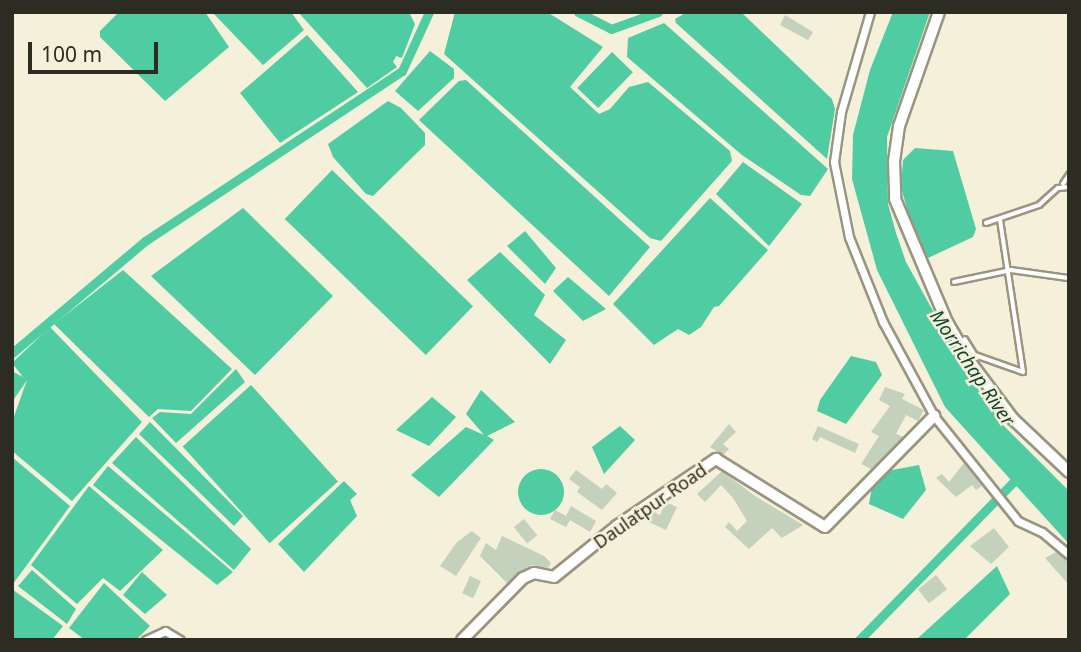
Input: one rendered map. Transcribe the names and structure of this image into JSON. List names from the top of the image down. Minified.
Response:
{"streets":{"street":["Daulatpur Road"]},"water":["Morrichap River"],"scale_bar":"100 m"}
